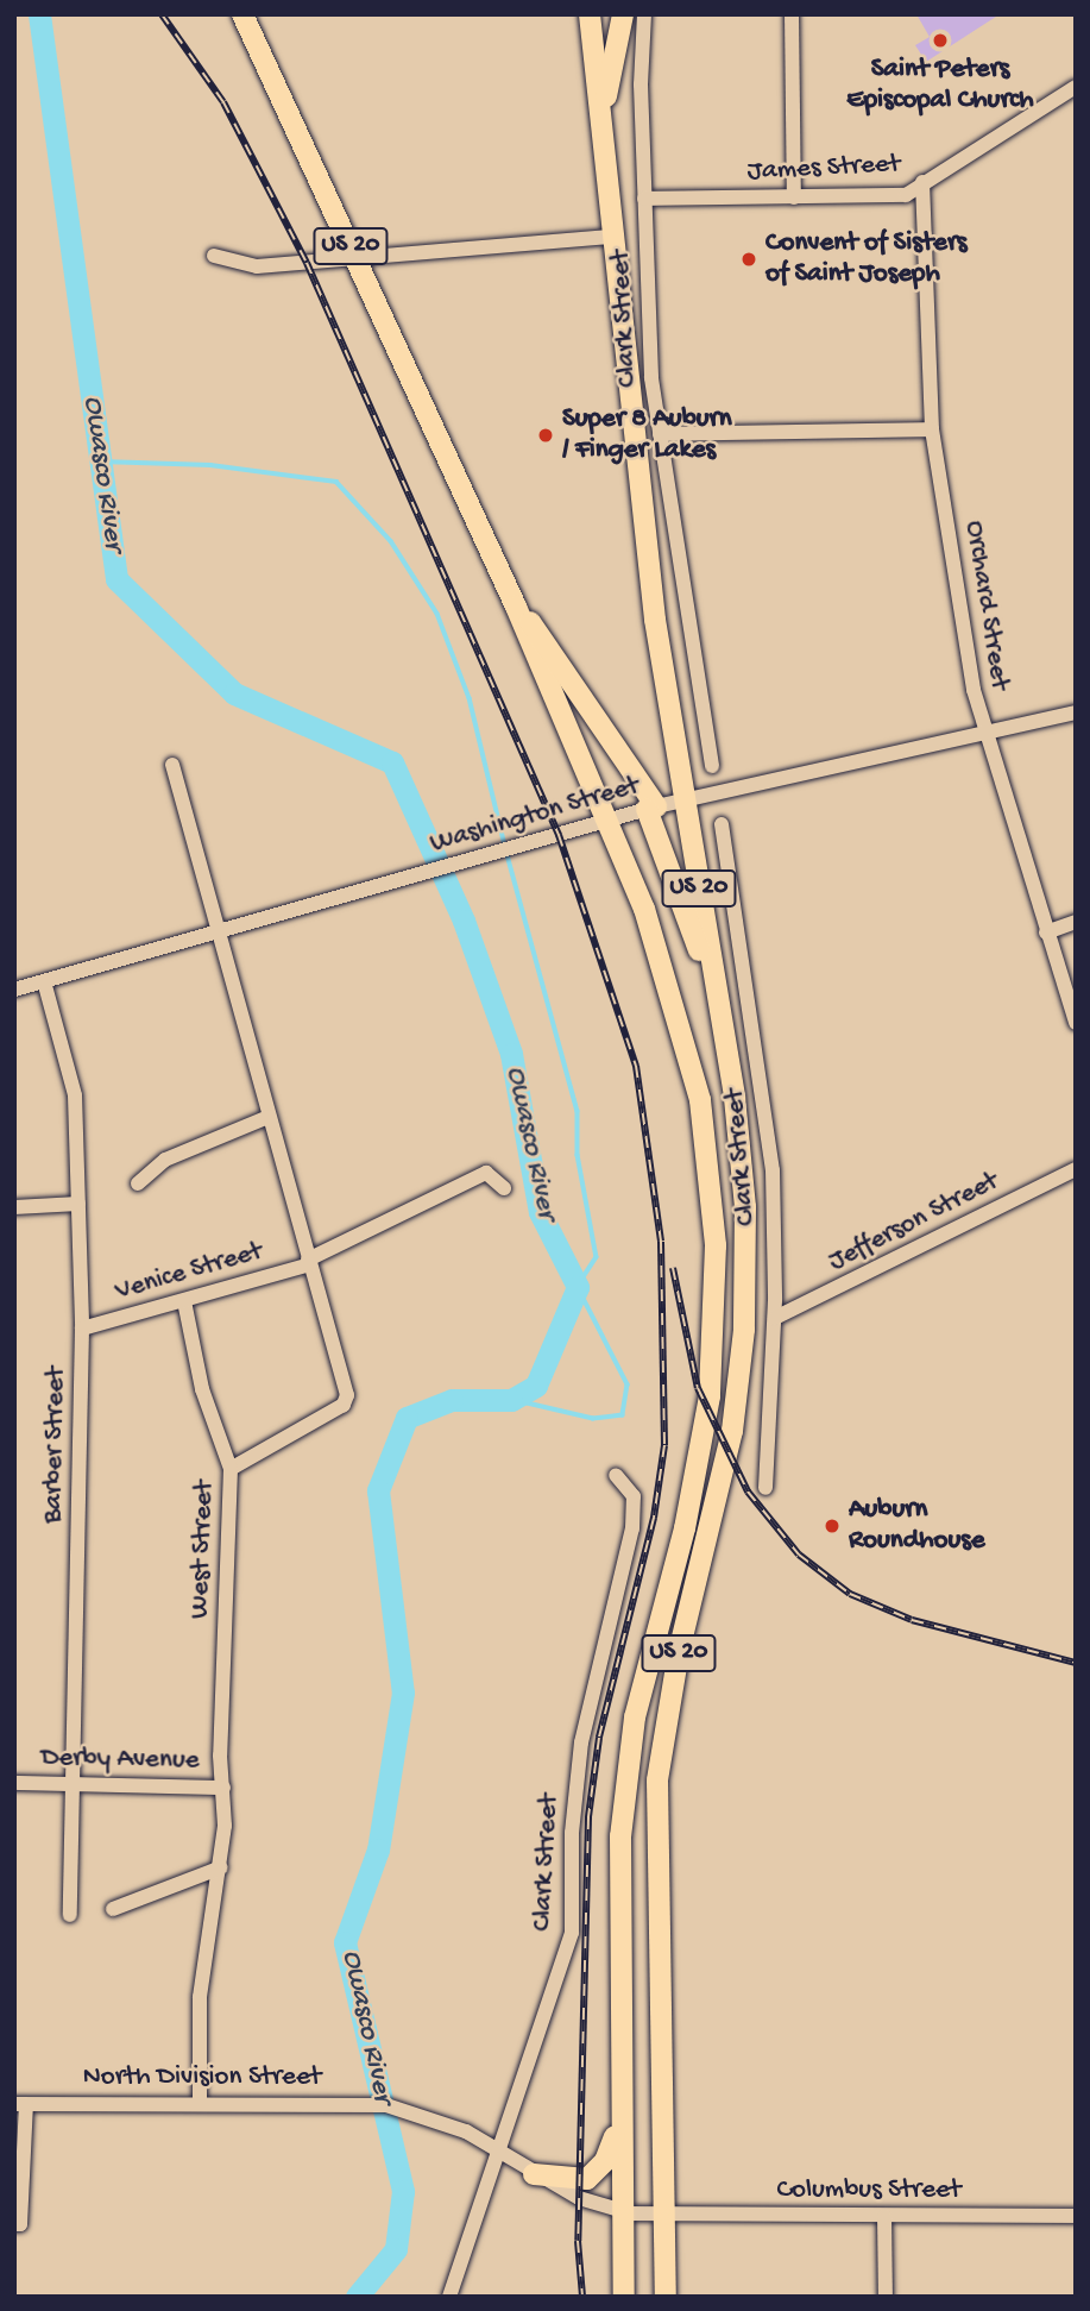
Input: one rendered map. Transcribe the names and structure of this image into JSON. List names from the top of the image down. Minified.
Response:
{"streets":{"highway":["US 20"],"street":["James Street","Clark Street","Orchard Street","Washington Street","Jefferson Street","Venice Street","Barber Street","West Street","Derby Avenue","North Division Street","Columbus Street"]},"crossings":[["James Street","Clark Street"],["James Street","Orchard Street"],["US 20","Washington Street"],["US 20","North Division Street"],["US 20","Columbus Street"],["Clark Street","Jefferson Street"],["Clark Street","North Division Street"],["Orchard Street","Washington Street"],["Washington Street","Barber Street"],["Washington Street","West Street"],["Venice Street","Barber Street"],["Venice Street","West Street"],["Barber Street","Derby Avenue"],["West Street","Derby Avenue"],["West Street","North Division Street"],["North Division Street","Columbus Street"]],"water":["Owasco River"],"places":["Saint Peters Episcopal Church","Convent of Sisters of Saint Joseph","Super 8 Auburn / Finger Lakes","Auburn Roundhouse"]}
